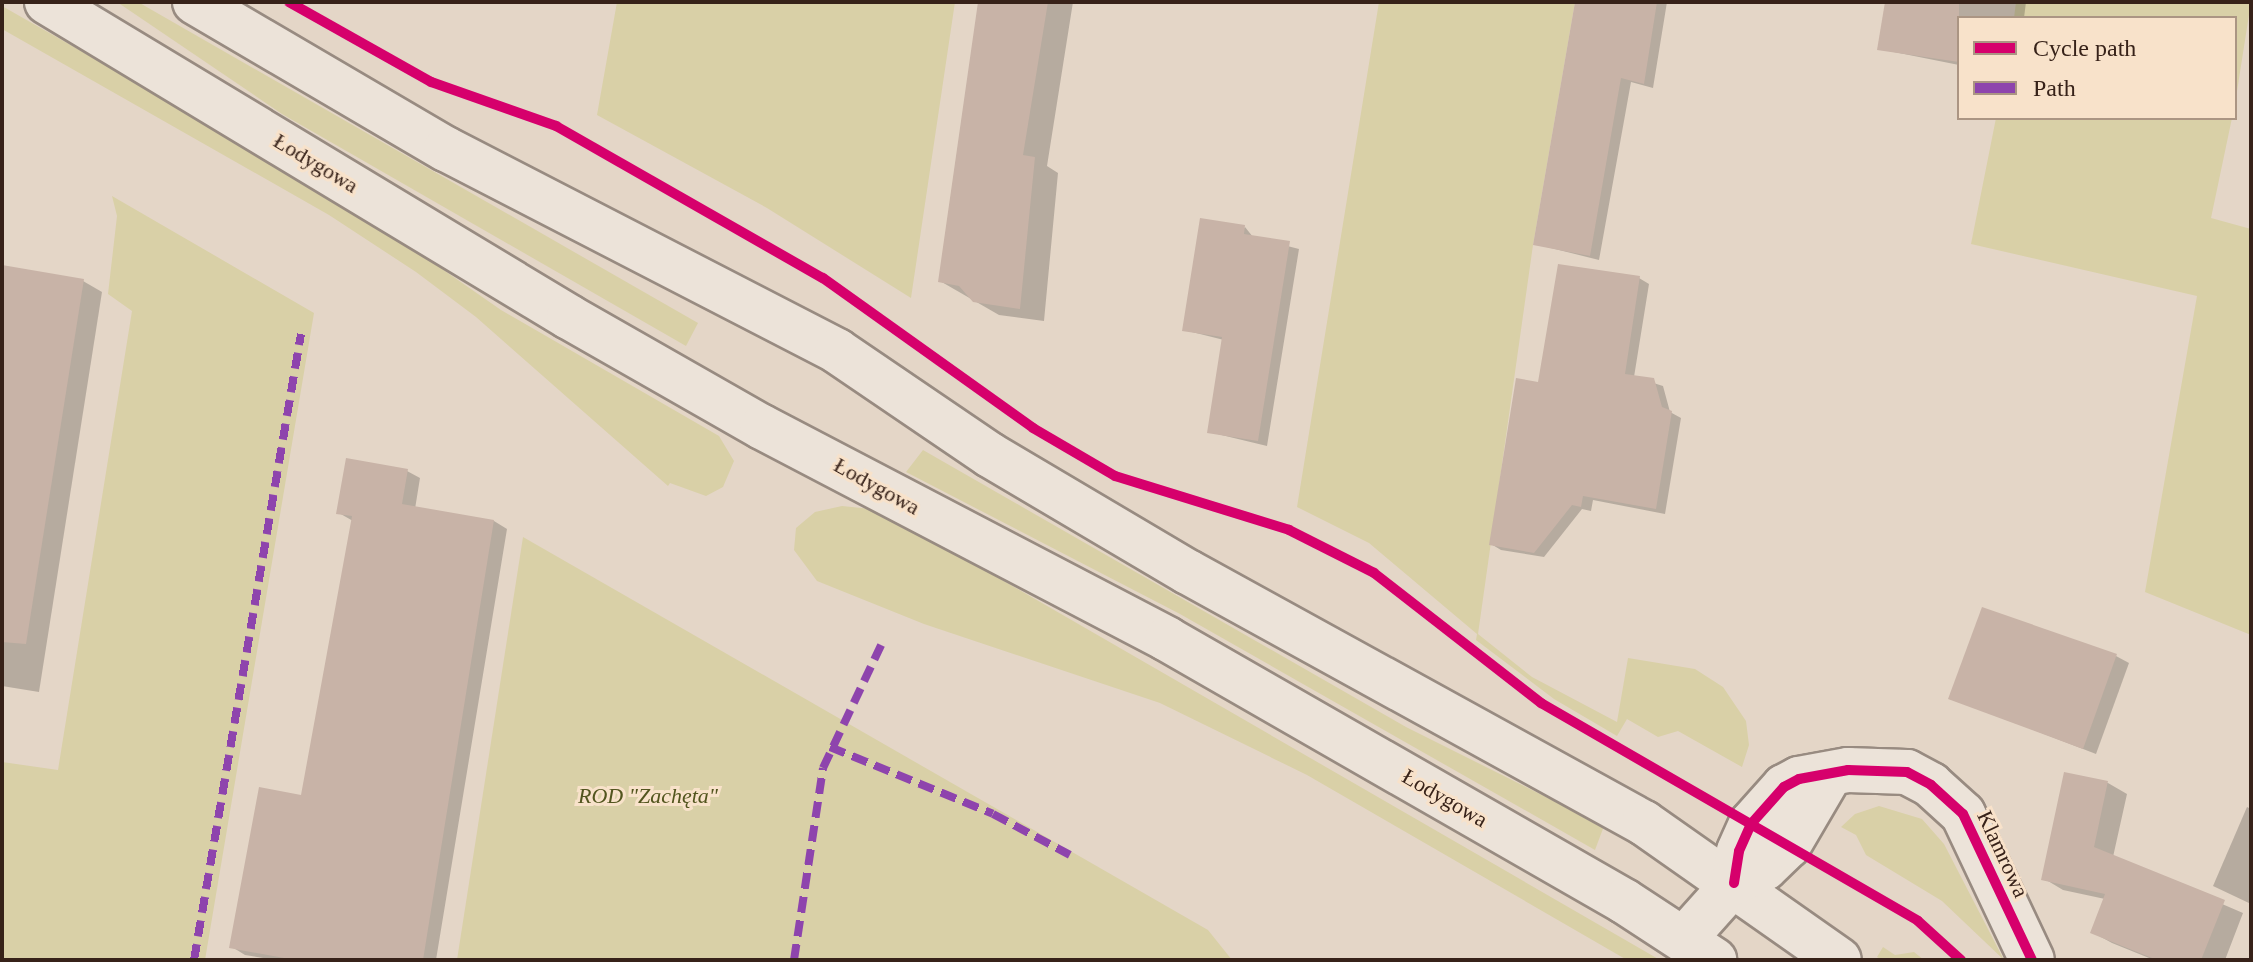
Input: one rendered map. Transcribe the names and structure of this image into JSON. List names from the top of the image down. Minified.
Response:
{"streets":{"main road":["Łodygowa","Klamrowa"]},"crossings":[["Łodygowa","Klamrowa"]],"parks":["ROD \"Zachęta\""],"legend":["Cycle path","Path"]}
